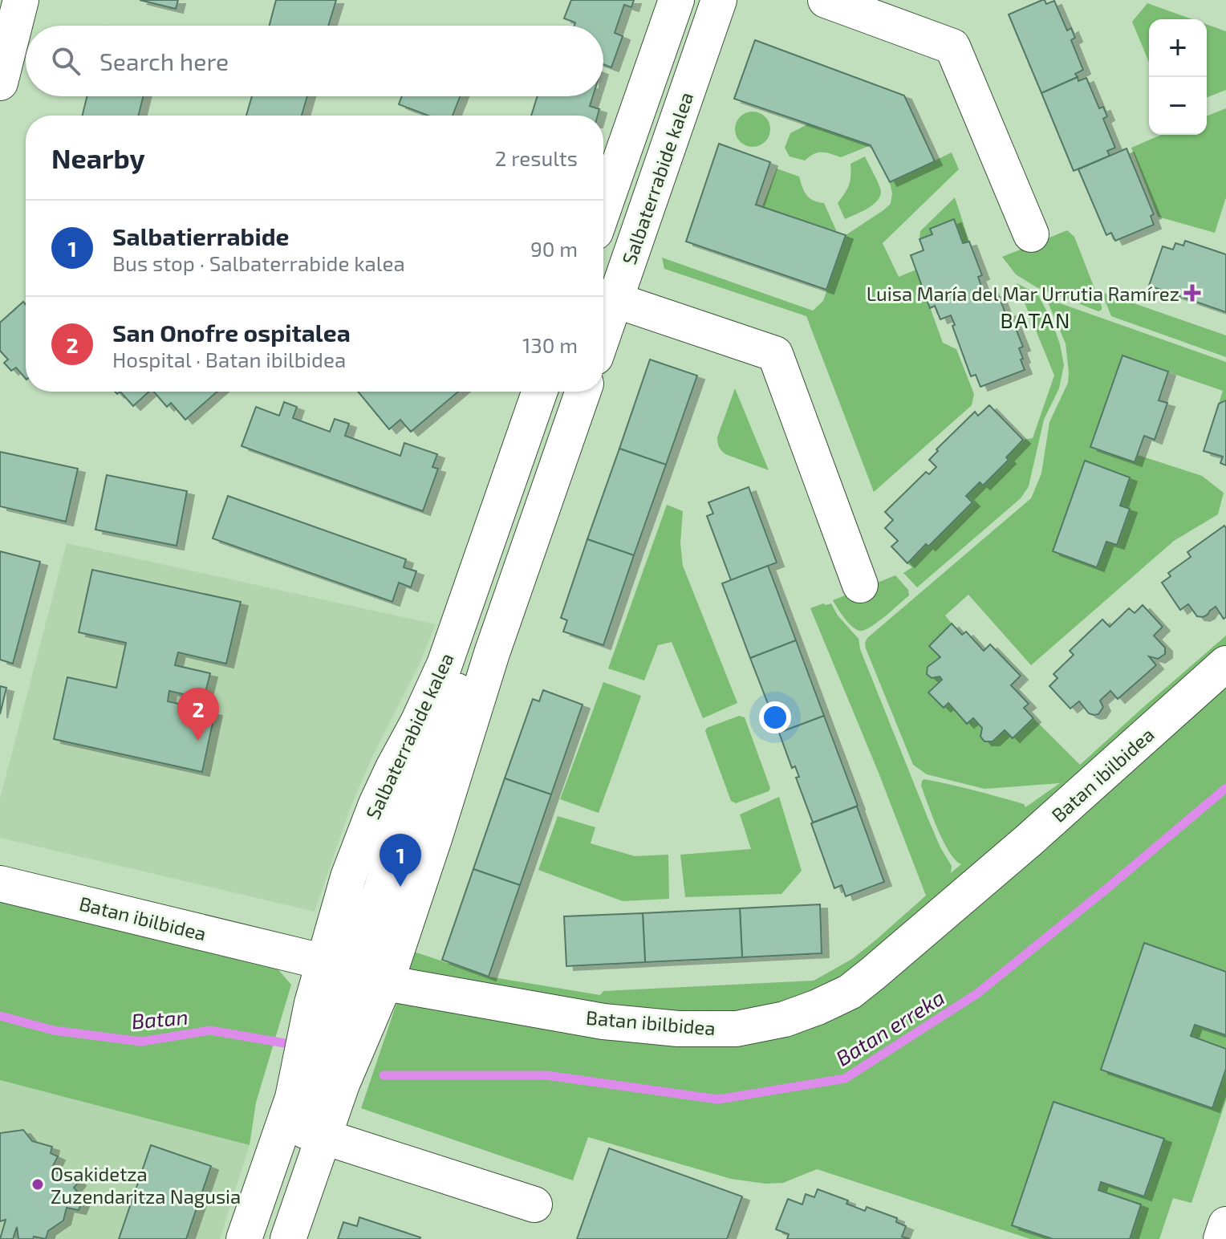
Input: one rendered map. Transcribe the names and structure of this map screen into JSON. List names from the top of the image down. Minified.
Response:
{"streets":{"street":["Salbaterrabide kalea","Batan ibilbidea"]},"crossings":[["Salbaterrabide kalea","Batan ibilbidea"]],"districts":["BATAN"],"water":["Batan","Batan erreka"],"places":{"health":["Luisa María del Mar Urrutia Ramírez"],"other":["Osakidetza Zuzendaritza Nagusia"]},"page":{"map_buttons":["+","−"],"search":"Search here","heading":["Nearby","2 results"],"list":[{"mark":"1","name":"Salbatierrabide","note":"Bus stop · Salbaterrabide kalea","value":"90 m"},{"mark":"2","name":"San Onofre ospitalea","note":"Hospital · Batan ibilbidea","value":"130 m"}],"pins":["2","1"]}}
